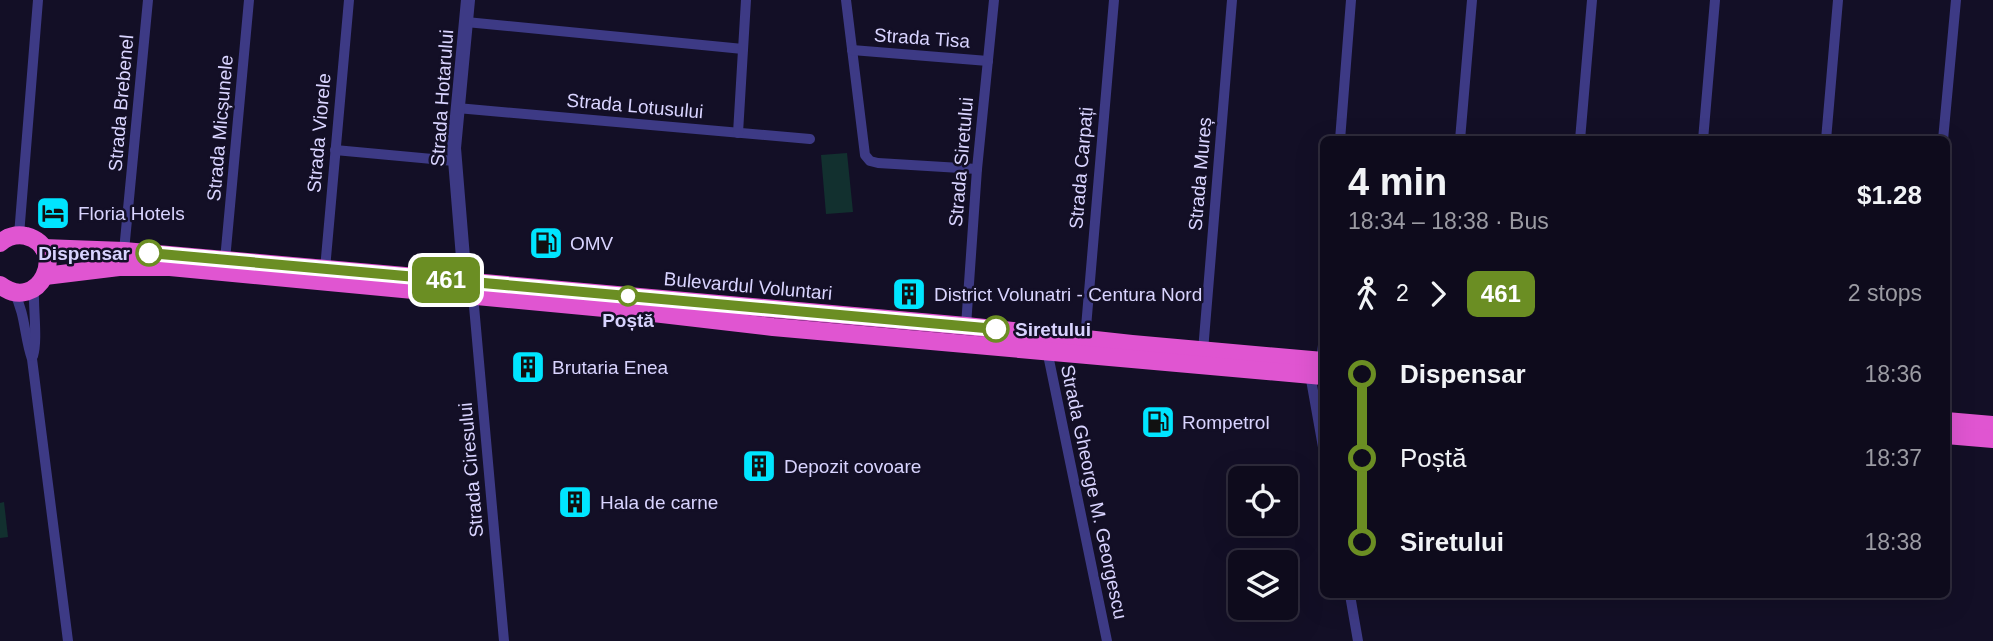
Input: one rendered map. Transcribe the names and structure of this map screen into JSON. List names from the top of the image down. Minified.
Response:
{"streets":{"highway":["Bulevardul Voluntari"],"street":["Strada Tisa","Strada Hotarului","Strada Brebenel","Strada Lotusului","Strada Micșunele","Strada Viorele","Strada Siretului","Strada Carpați","Strada Mureș","Strada Ciresului","Strada Gheorge M. Georgescu"]},"crossings":[["Strada Tisa","Strada Siretului"],["Strada Hotarului","Strada Lotusului"],["Strada Hotarului","Bulevardul Voluntari"],["Strada Hotarului","Strada Ciresului"],["Strada Brebenel","Bulevardul Voluntari"],["Strada Micșunele","Bulevardul Voluntari"],["Strada Viorele","Bulevardul Voluntari"],["Strada Siretului","Bulevardul Voluntari"],["Strada Carpați","Bulevardul Voluntari"],["Strada Mureș","Bulevardul Voluntari"],["Bulevardul Voluntari","Strada Ciresului"],["Bulevardul Voluntari","Strada Gheorge M. Georgescu"]],"places":{"hotel":["Floria Hotels"],"fuel station":["OMV","Rompetrol"],"other":["Dispensar","Poștă","Siretului"],"building":["District Volunatri - Centura Nord","Brutaria Enea","Depozit covoare","Hala de carne"]},"lines":["bus line 461"],"page":{"on_map":"461","heading":["4 min","18:34 – 18:38 · Bus","$1.28"],"legs":["2","461","2 stops"],"list":[{"name":"Dispensar","value":"18:36"},{"name":"Poștă","value":"18:37"},{"name":"Siretului","value":"18:38"}]}}
